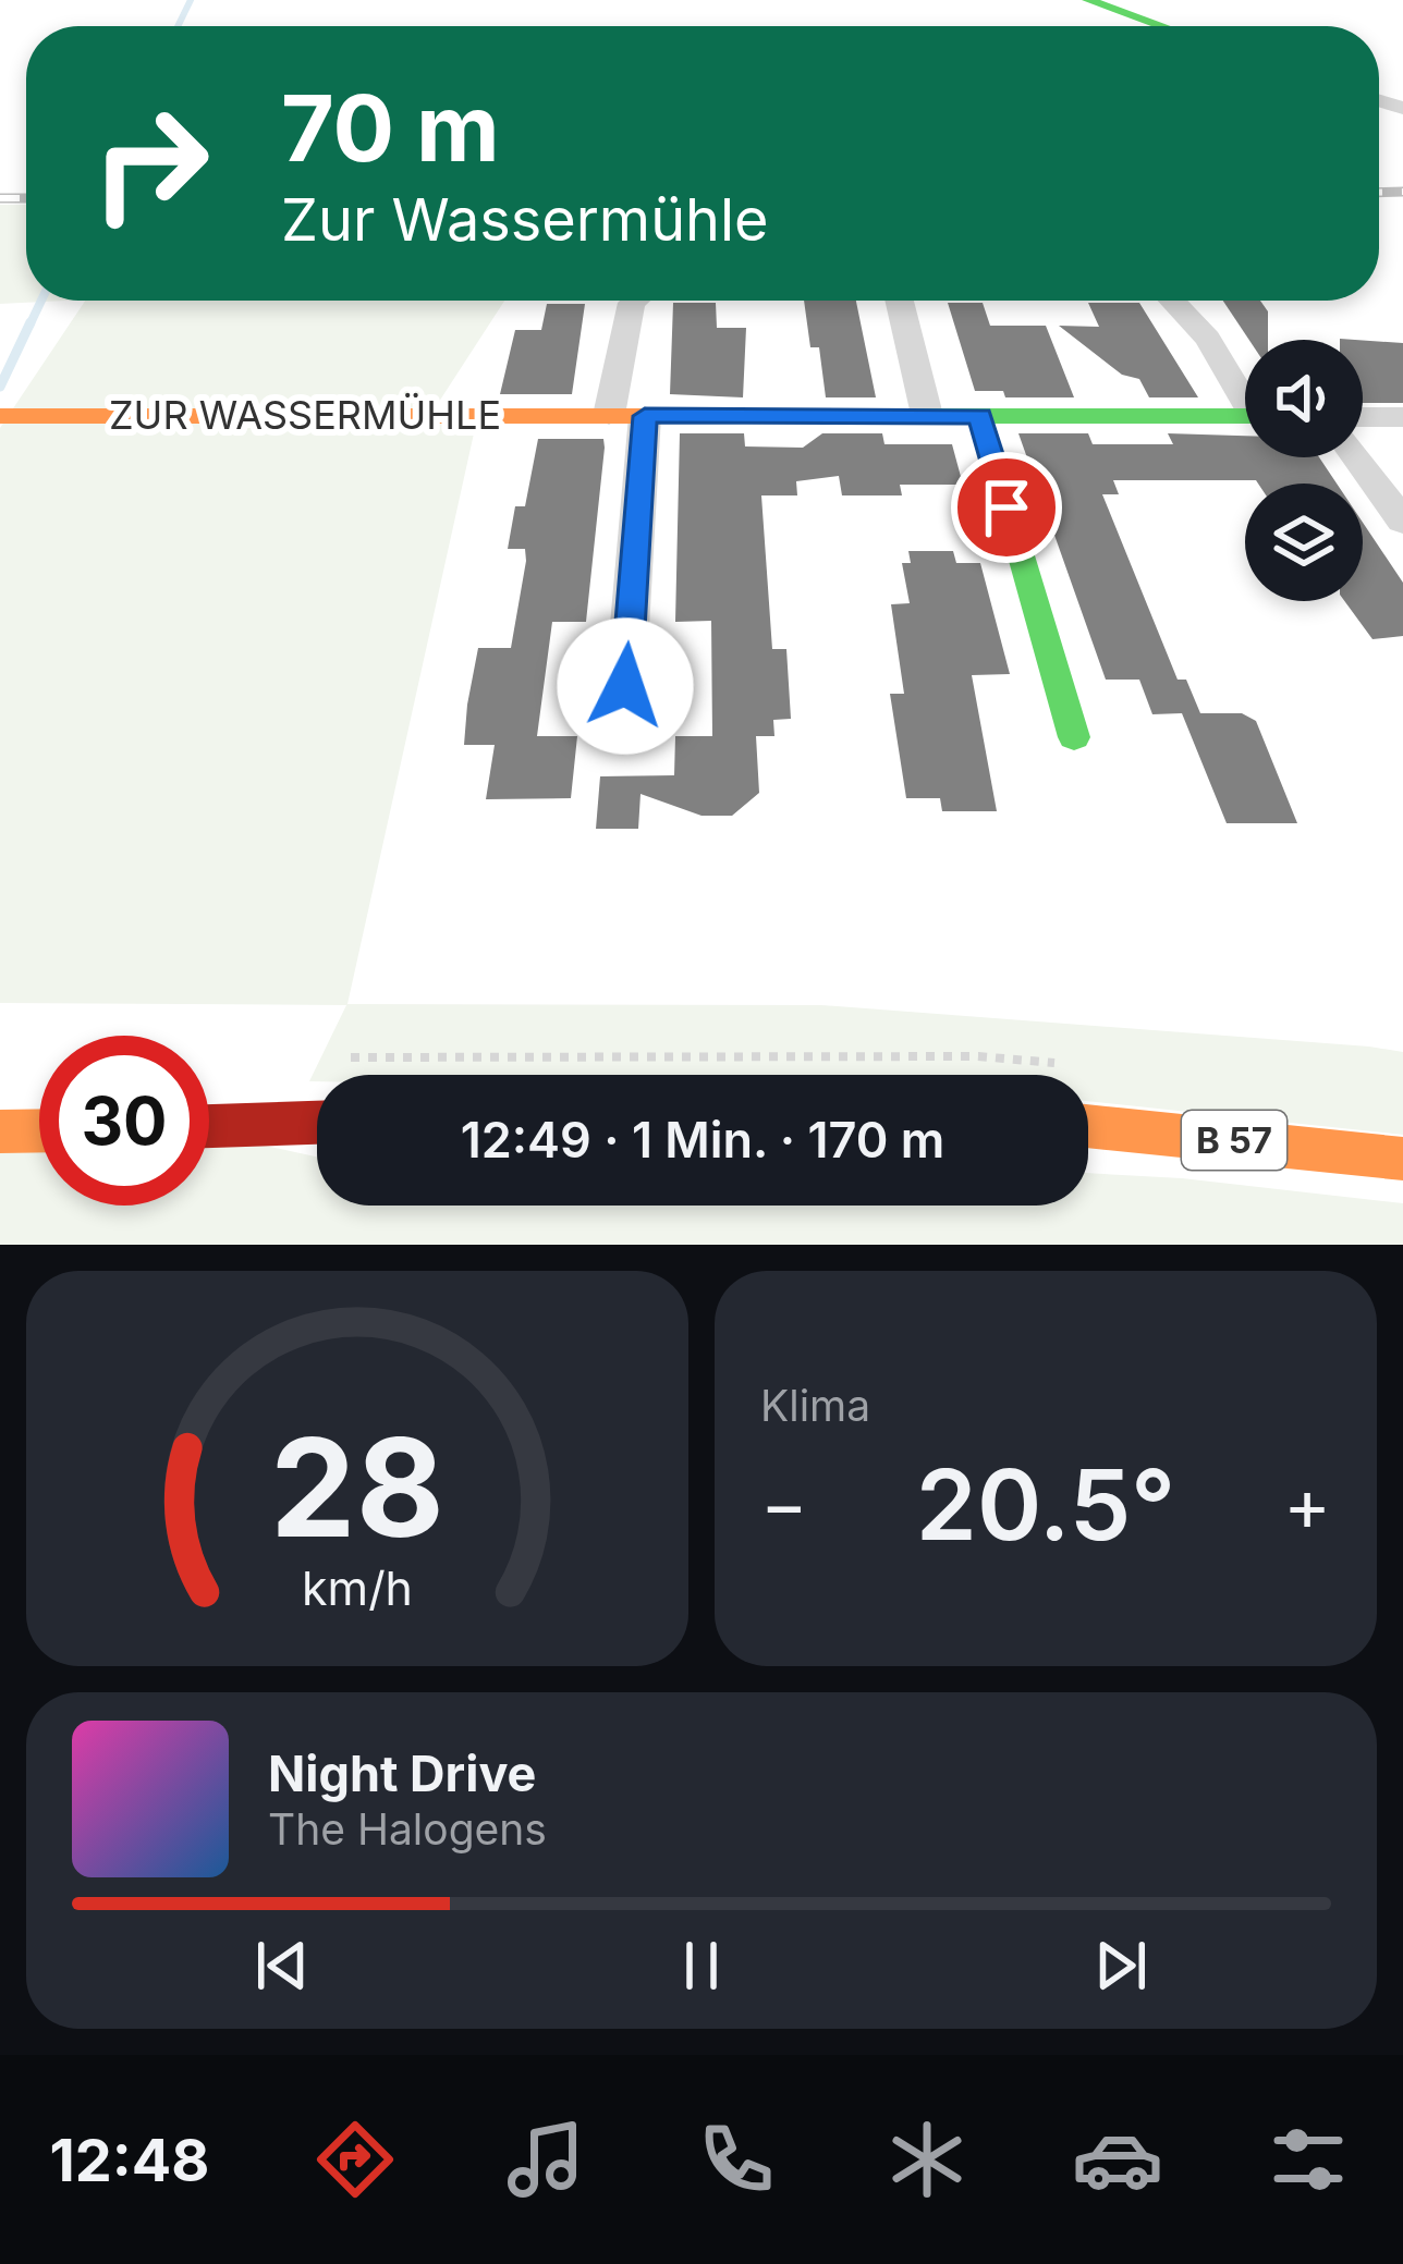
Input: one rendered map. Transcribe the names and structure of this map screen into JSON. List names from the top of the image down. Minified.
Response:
{"streets":{"street":["ZUR WASSERMÜHLE","B 57"]},"page":{"turn":["70 m","Zur Wassermühle"],"limit":"30","trip":"12:49 · 1 Min. · 170 m","tile":"Klima","heat":["−","20.5°","+"],"song":["Night Drive","The Halogens"],"tabs":"12:48","gauge":["28","km/h"]}}
